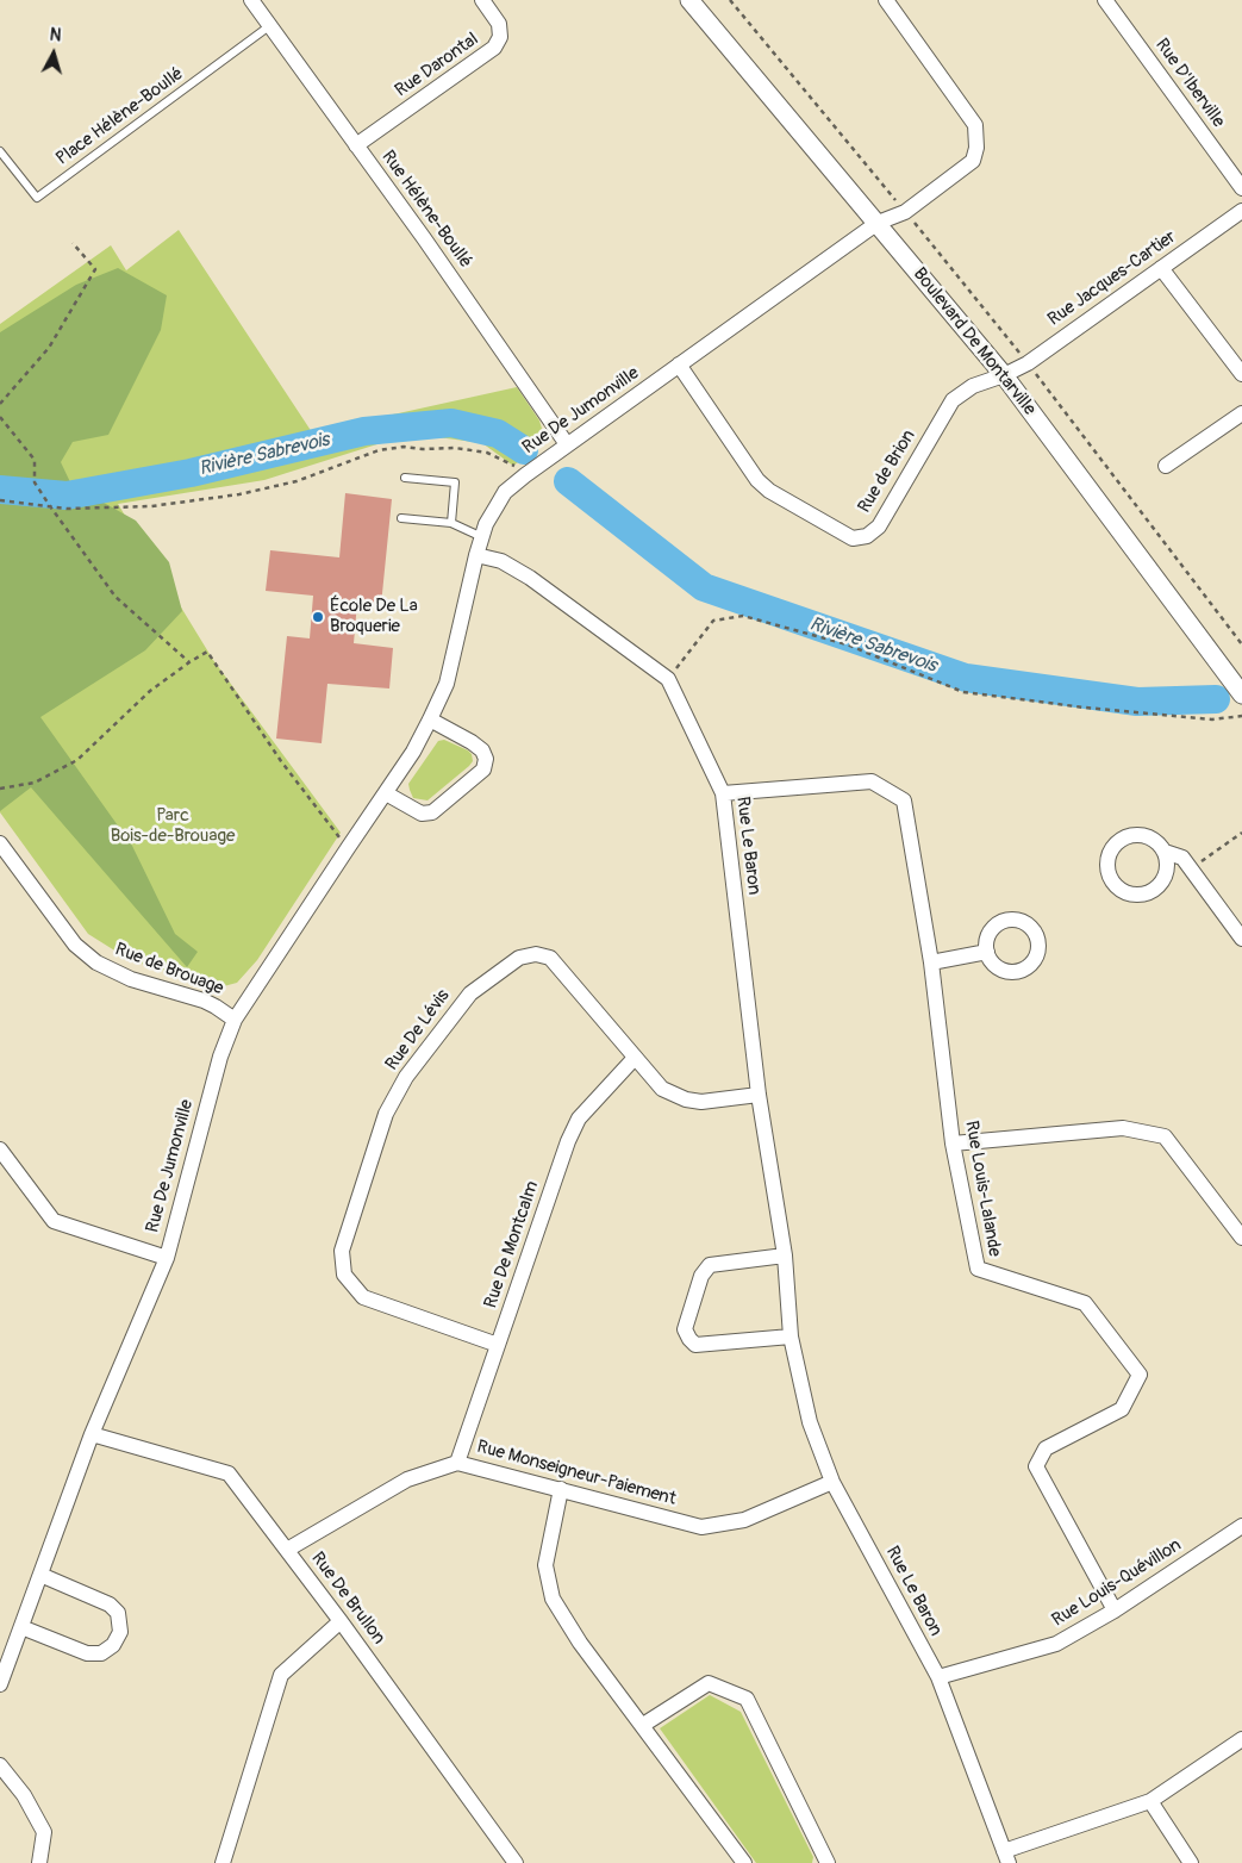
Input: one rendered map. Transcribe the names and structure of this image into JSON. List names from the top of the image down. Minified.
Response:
{"streets":{"street":["Rue Darontal","Rue D'Iberville","Rue Hélène-Boullé","Rue Jacques-Cartier","Boulevard De Montarville","Rue De Jumonville","Rue de Brion","Rue Le Baron","Rue de Brouage","Rue De Lévis","Rue Louis-Lalande","Rue De Montcalm","Rue Monseigneur-Paiement","Rue Louis-Quévillon","Rue De Brullon"],"lane":["Place Hélène-Boullé"]},"crossings":[["Rue Darontal","Rue Hélène-Boullé"],["Place Hélène-Boullé","Rue Hélène-Boullé"],["Rue Hélène-Boullé","Rue De Jumonville"],["Rue Jacques-Cartier","Boulevard De Montarville"],["Rue Jacques-Cartier","Rue de Brion"],["Boulevard De Montarville","Rue De Jumonville"],["Boulevard De Montarville","Rue de Brion"],["Rue De Jumonville","Rue de Brion"],["Rue De Jumonville","Rue Le Baron"],["Rue De Jumonville","Rue de Brouage"],["Rue De Jumonville","Rue De Brullon"],["Rue Le Baron","Rue De Lévis"],["Rue Le Baron","Rue Louis-Lalande"],["Rue Le Baron","Rue Monseigneur-Paiement"],["Rue Le Baron","Rue Louis-Quévillon"],["Rue De Lévis","Rue De Montcalm"],["Rue Louis-Lalande","Rue Louis-Quévillon"],["Rue De Montcalm","Rue Monseigneur-Paiement"],["Rue Monseigneur-Paiement","Rue De Brullon"]],"water":["Rivière Sabrevois"],"parks":["Parc Bois-de-Brouage"],"places":["École De La Broquerie"],"north":"top"}
